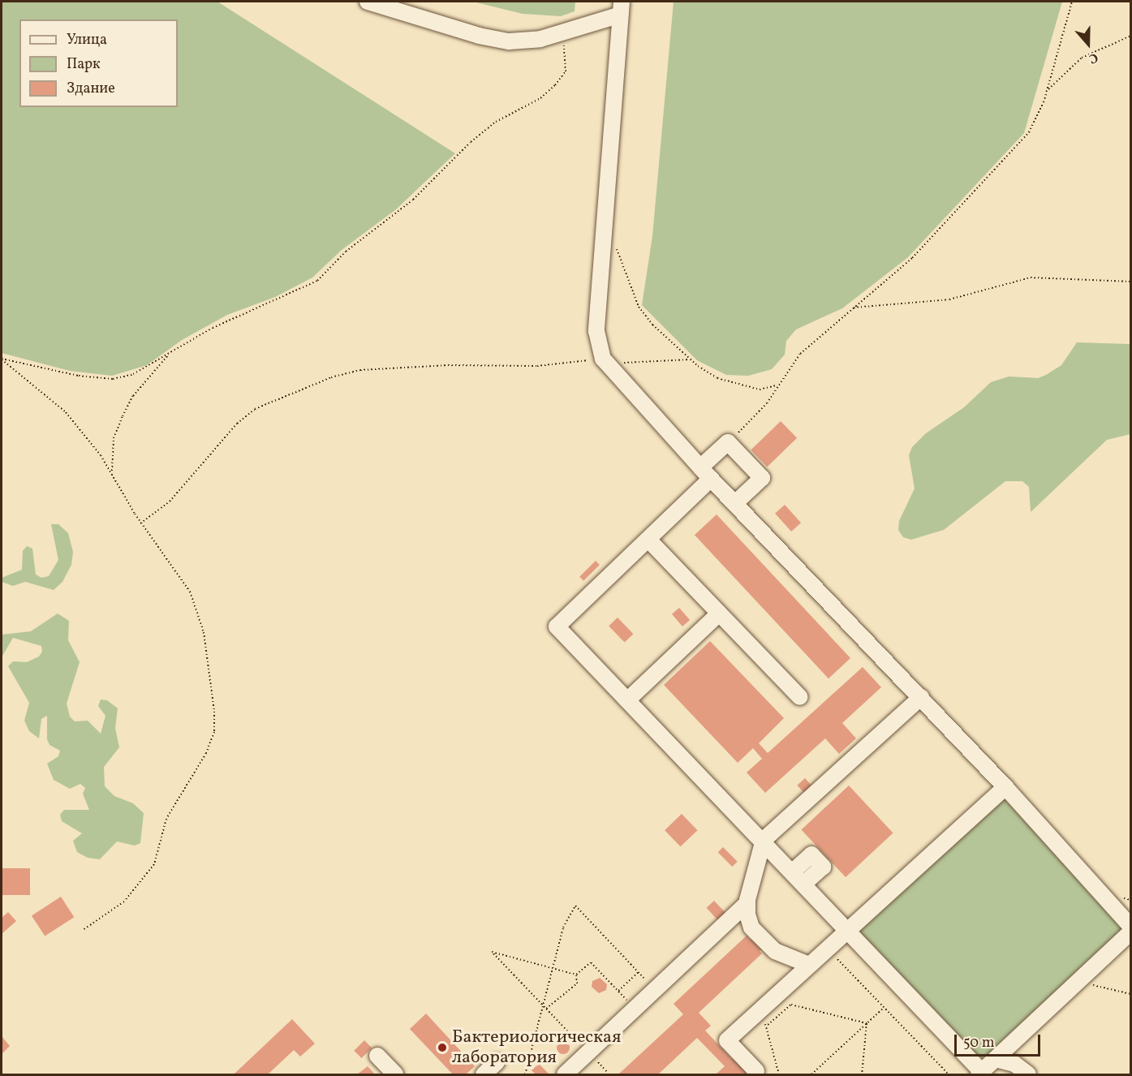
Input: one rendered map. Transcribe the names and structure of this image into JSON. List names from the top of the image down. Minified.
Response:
{"places":["Бактериологическая лаборатория"],"legend":["Улица","Парк","Здание"],"scale_bar":"50 m","north":"bottom"}
